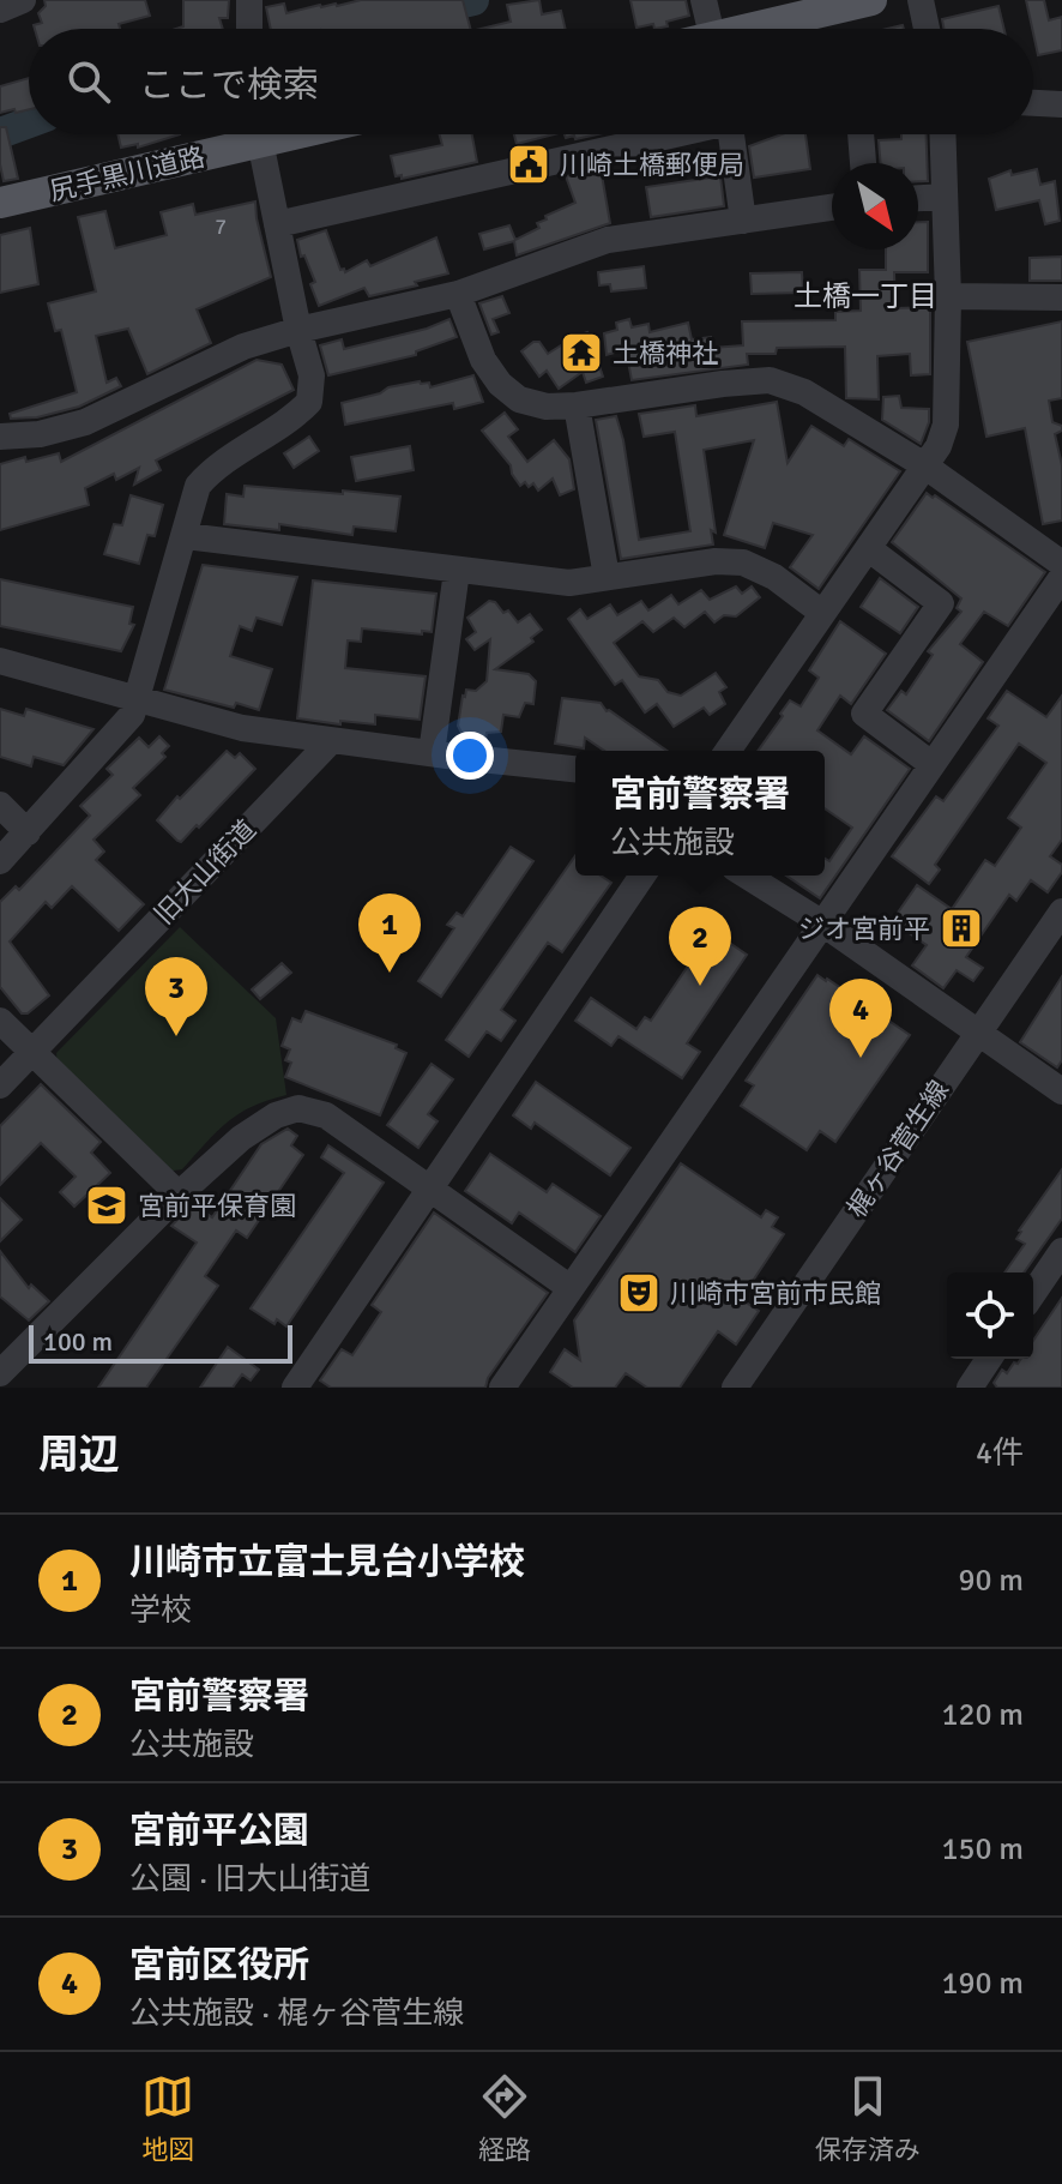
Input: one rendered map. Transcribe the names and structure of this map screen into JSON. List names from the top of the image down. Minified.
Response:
{"streets":{"main road":["尻手黒川道路"],"street":["旧大山街道","梶ヶ谷菅生線"]},"districts":["土橋一丁目"],"places":{"public building":["川崎土橋郵便局"],"temple":["土橋神社"],"building":["ジオ宮前平"],"school or university":["宮前平保育園"],"theatre":["川崎市宮前市民館"]},"house_numbers":["7"],"scale_bar":"100 m","north":"bottom right","page":{"search":"ここで検索","popup":["宮前警察署","公共施設"],"pins":["1","2","3","4"],"scale":"100 m","heading":["周辺","4件"],"list":[{"mark":"1","name":"川崎市立富士見台小学校","note":"学校","value":"90 m"},{"mark":"2","name":"宮前警察署","note":"公共施設","value":"120 m"},{"mark":"3","name":"宮前平公園","note":"公園 · 旧大山街道","value":"150 m"},{"mark":"4","name":"宮前区役所","note":"公共施設 · 梶ヶ谷菅生線","value":"190 m"}],"nav":["地図","経路","保存済み"]}}
